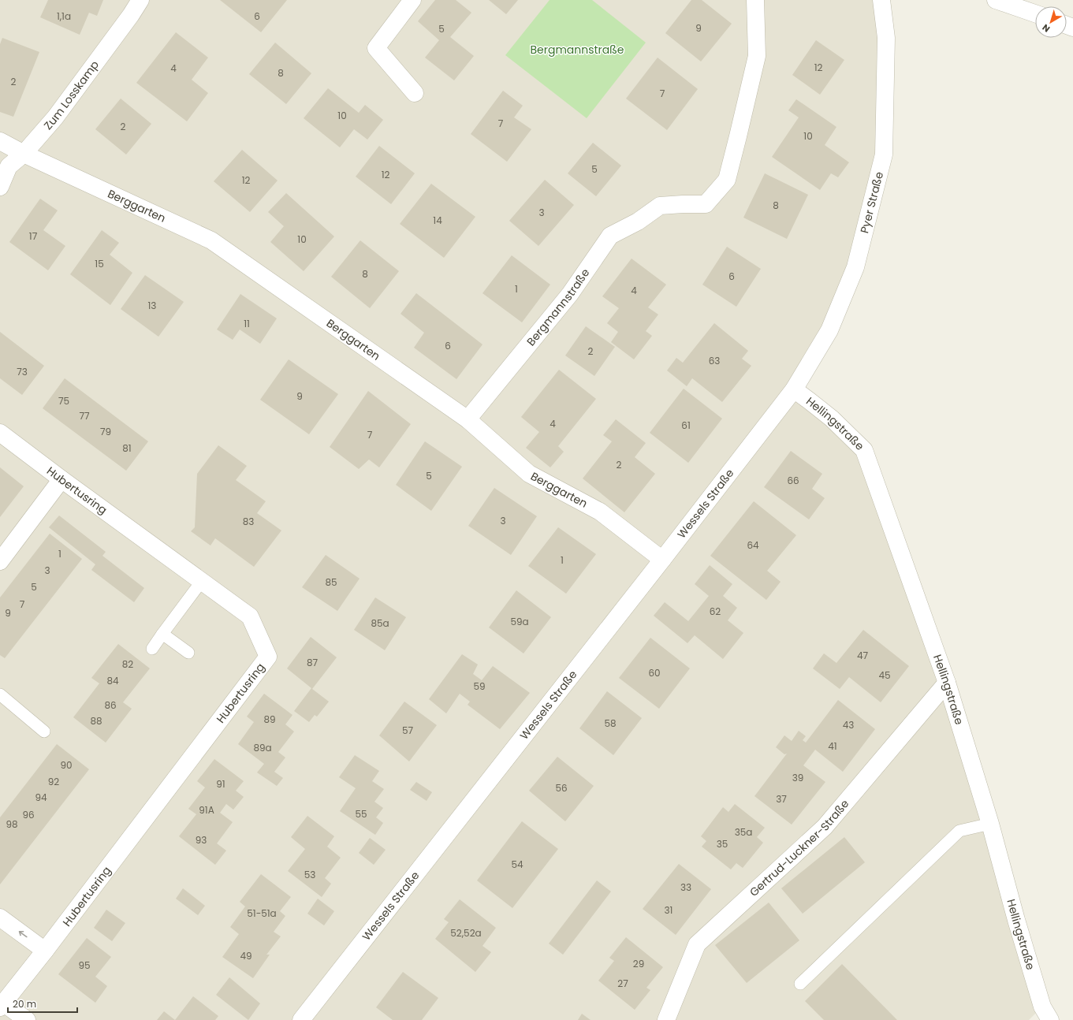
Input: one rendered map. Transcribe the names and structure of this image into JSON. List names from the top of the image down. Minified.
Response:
{"streets":{"street":["Zum Losskamp","Pyer Straße","Berggarten","Bergmannstraße","Hellingstraße","Hubertusring","Wessels Straße","Gertrud-Luckner-Straße"]},"crossings":[["Zum Losskamp","Berggarten"],["Pyer Straße","Hellingstraße"],["Pyer Straße","Wessels Straße"],["Berggarten","Bergmannstraße"],["Berggarten","Wessels Straße"],["Hellingstraße","Wessels Straße"],["Hellingstraße","Gertrud-Luckner-Straße"]],"parks":["Bergmannstraße"],"house_numbers":["1,1a","6","9","5","12","4","8","2","7","10","7","2","10","5","12","12","8","3","14","17","10","15","8","6","1","4","13","11","6","2","63","73","9","75","77","4","61","79","7","81","2","5","66","3","83","64","1","1","3","85","5","7","62","9","59a","85a","47","87","82","60","45","84","59","86","89","88","58","43","57","41","89a","90","39","92","91","56","94","37","91A","55","96","98","35a","93","35","54","53","33","31","51-51a","52,52a","49","29","95","27"],"scale_bar":"20 m","north":"bottom left"}
